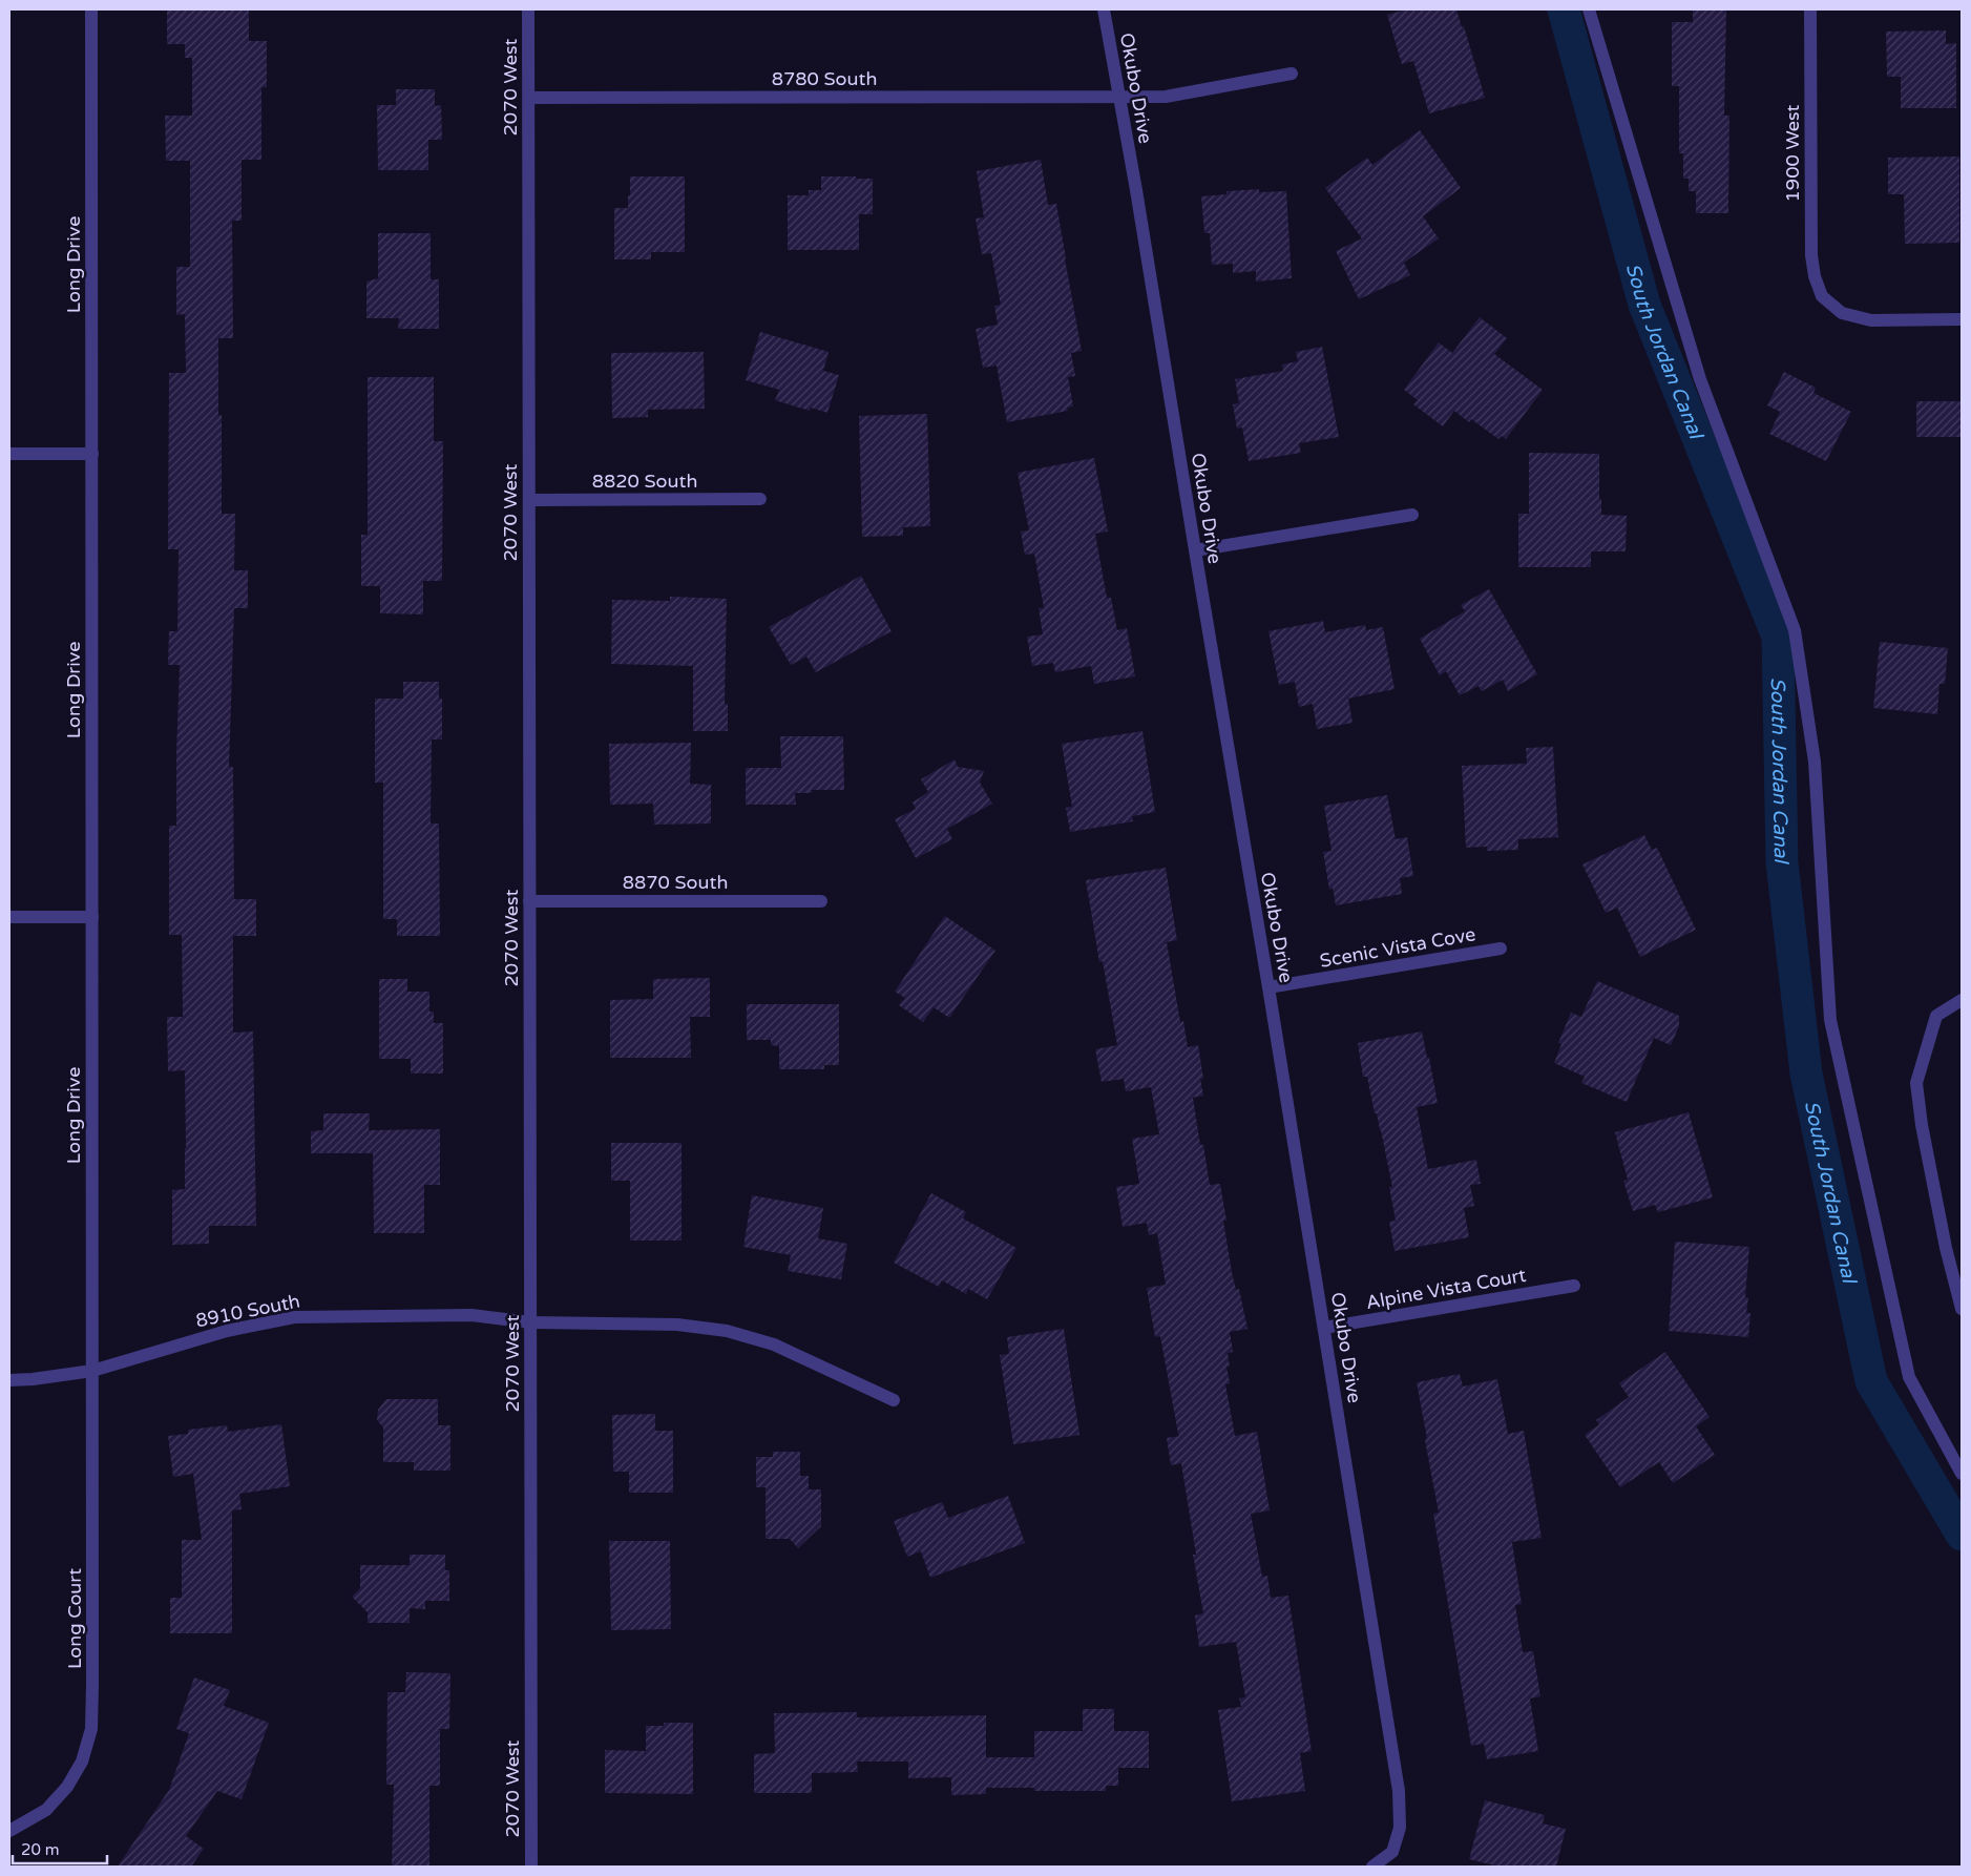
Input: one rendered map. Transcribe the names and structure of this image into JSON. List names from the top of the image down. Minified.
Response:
{"streets":{"street":["8780 South","2070 West","Okubo Drive","1900 West","Long Drive","8820 South","8870 South","Scenic Vista Cove","Alpine Vista Court","8910 South","Long Court"]},"crossings":[["8780 South","2070 West"],["8780 South","Okubo Drive"],["2070 West","8820 South"],["2070 West","8870 South"],["2070 West","8910 South"],["Okubo Drive","Scenic Vista Cove"],["Okubo Drive","Alpine Vista Court"],["Long Drive","8910 South"],["Long Drive","Long Court"],["8910 South","Long Court"]],"water":["South Jordan Canal"],"scale_bar":"20 m"}
